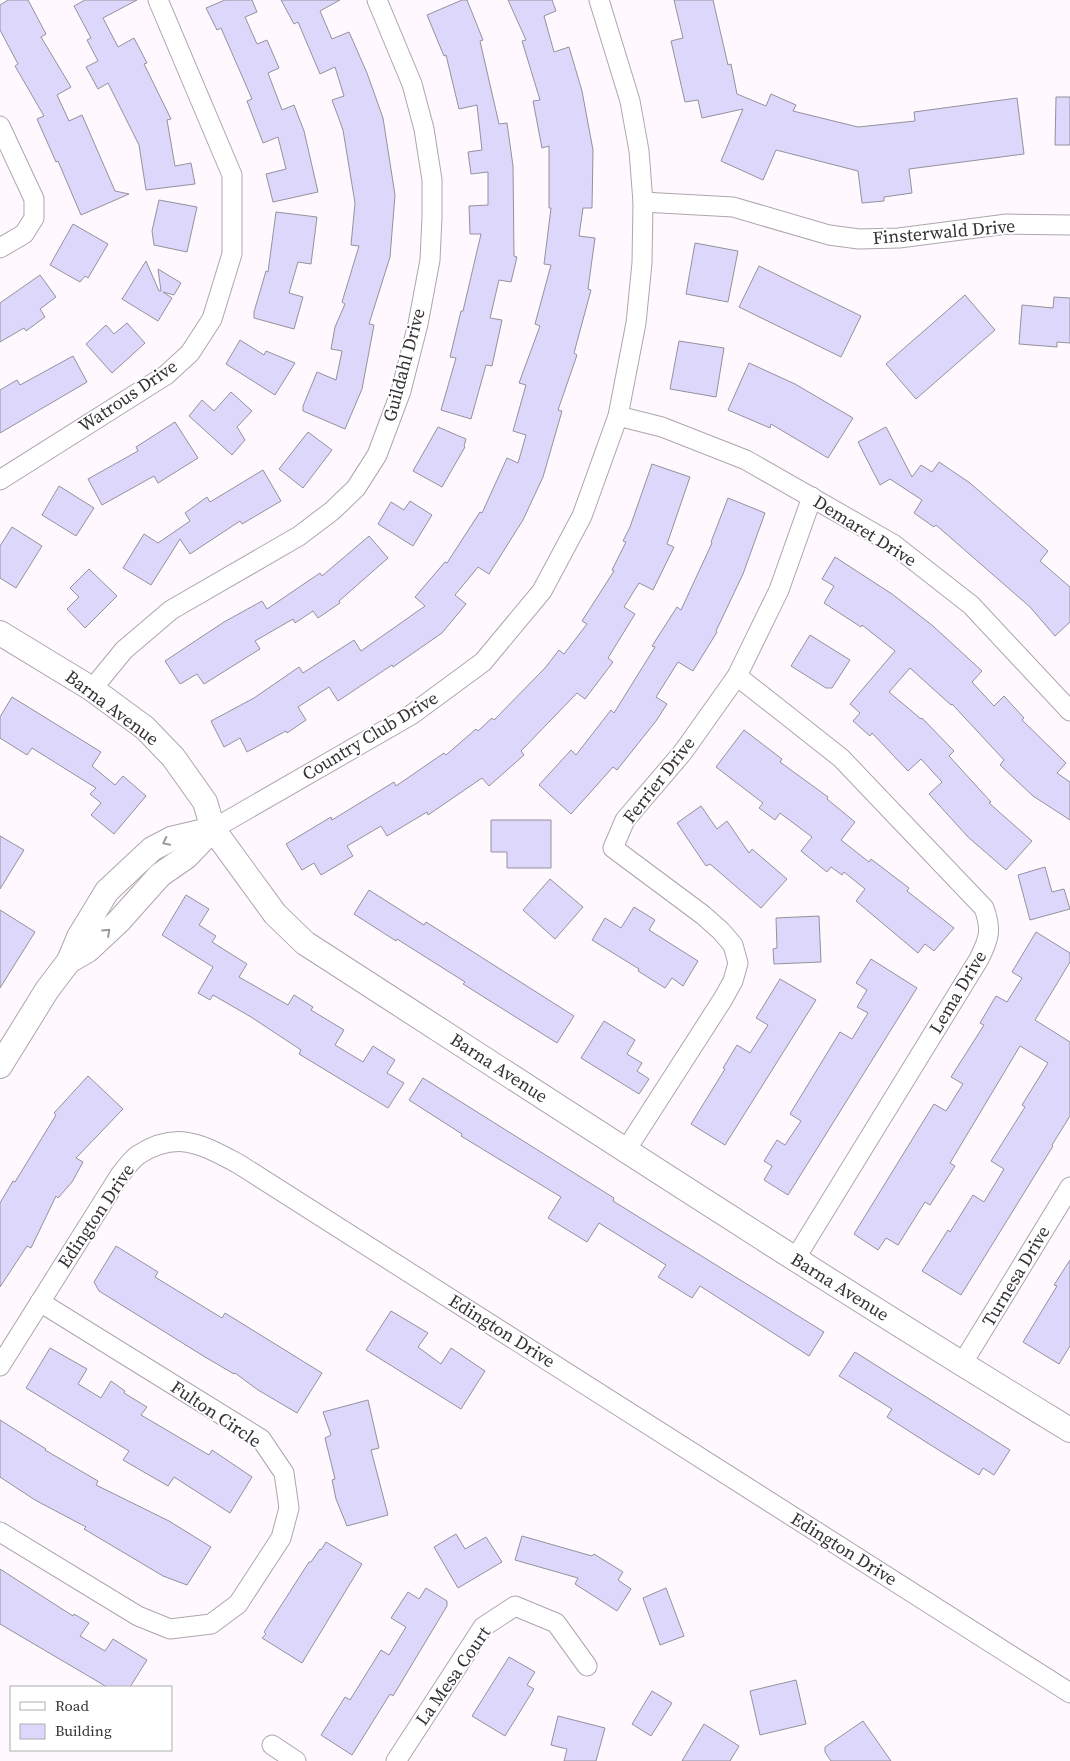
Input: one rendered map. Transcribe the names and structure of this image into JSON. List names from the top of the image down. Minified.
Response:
{"streets":{"street":["Finsterwald Drive","Guildahl Drive","Watrous Drive","Demaret Drive","Barna Avenue","Country Club Drive","Ferrier Drive","Lema Drive","Edington Drive","Turnesa Drive","Fulton Circle","La Mesa Court"]},"crossings":[["Finsterwald Drive","Country Club Drive"],["Guildahl Drive","Barna Avenue"],["Demaret Drive","Country Club Drive"],["Demaret Drive","Ferrier Drive"],["Barna Avenue","Country Club Drive"],["Barna Avenue","Ferrier Drive"],["Barna Avenue","Lema Drive"],["Barna Avenue","Turnesa Drive"],["Ferrier Drive","Lema Drive"],["Edington Drive","Fulton Circle"]],"legend":["Road","Building"]}
